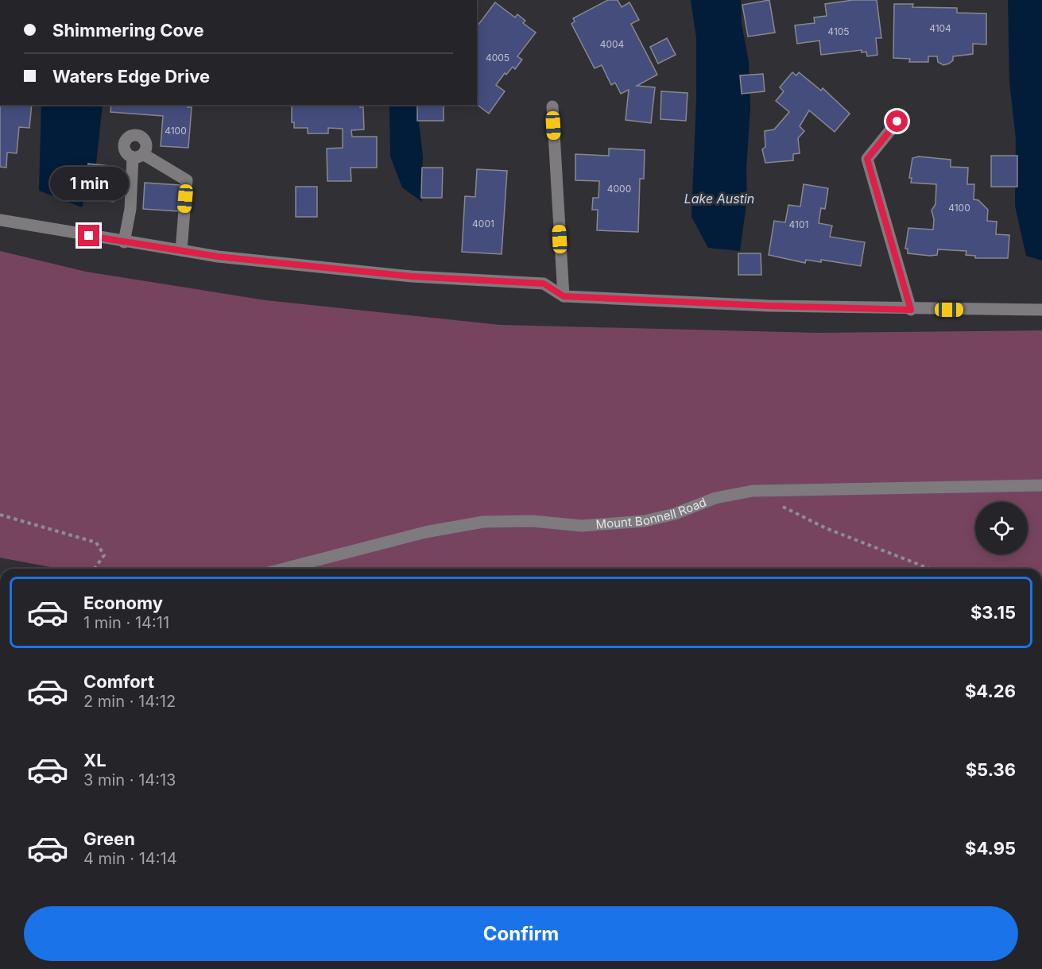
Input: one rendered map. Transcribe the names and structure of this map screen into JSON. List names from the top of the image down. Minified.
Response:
{"streets":{"street":["Mount Bonnell Road"]},"water":["Lake Austin"],"house_numbers":["4104","4105","4004","4005","4100","4000","4100","4001","4101"],"page":{"banner":["Shimmering Cove","Waters Edge Drive"],"bubble":"1 min","list":[{"name":"Economy","note":"1 min · 14:11","value":"$3.15"},{"name":"Comfort","note":"2 min · 14:12","value":"$4.26"},{"name":"XL","note":"3 min · 14:13","value":"$5.36"},{"name":"Green","note":"4 min · 14:14","value":"$4.95"}],"buttons":"Confirm"}}
